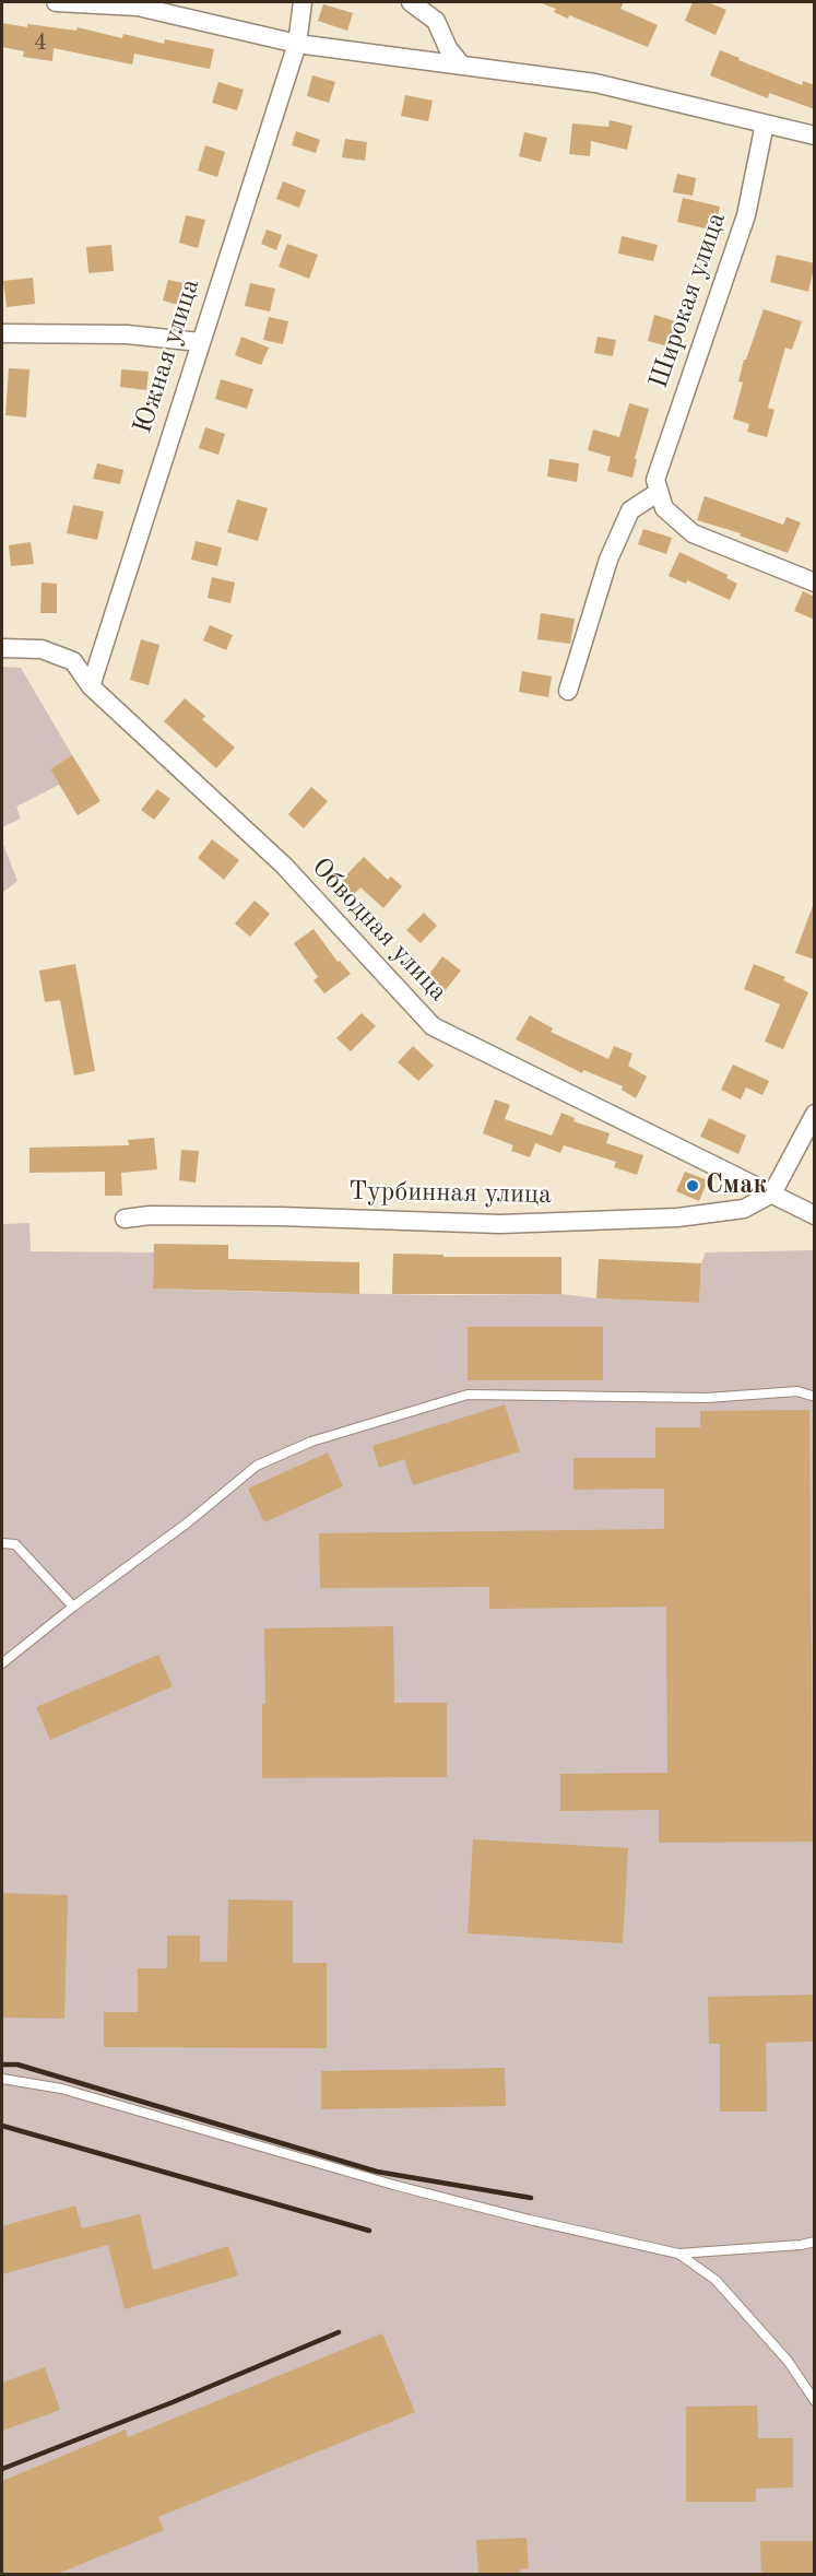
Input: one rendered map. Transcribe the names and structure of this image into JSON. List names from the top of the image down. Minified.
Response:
{"streets":{"street":["Широкая улица","Южная улица","Обводная улица","Турбинная улица"]},"crossings":[["Южная улица","Обводная улица"],["Обводная улица","Турбинная улица"]],"places":["Смак"],"house_numbers":["4"]}
